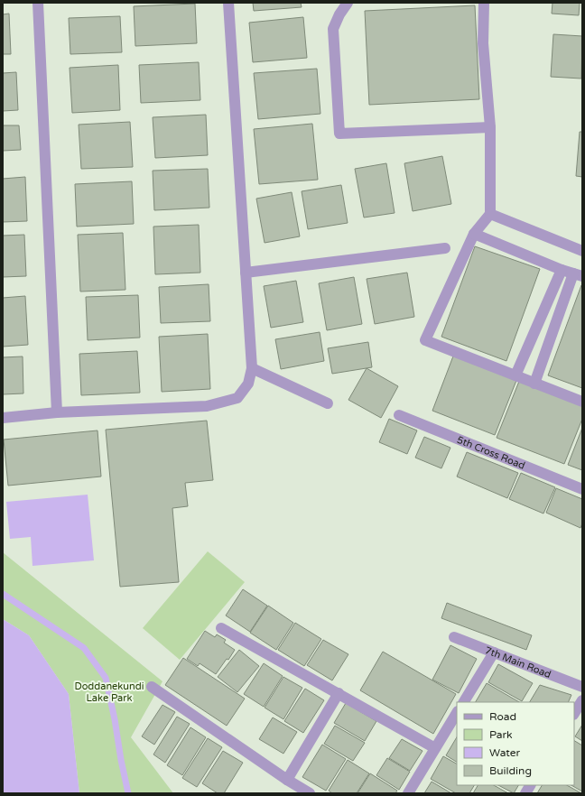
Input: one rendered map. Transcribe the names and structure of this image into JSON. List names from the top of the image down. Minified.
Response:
{"streets":{"street":["5th Cross Road","7th Main Road"]},"parks":["Doddanekundi Lake Park"],"legend":["Road","Park","Water","Building"]}
